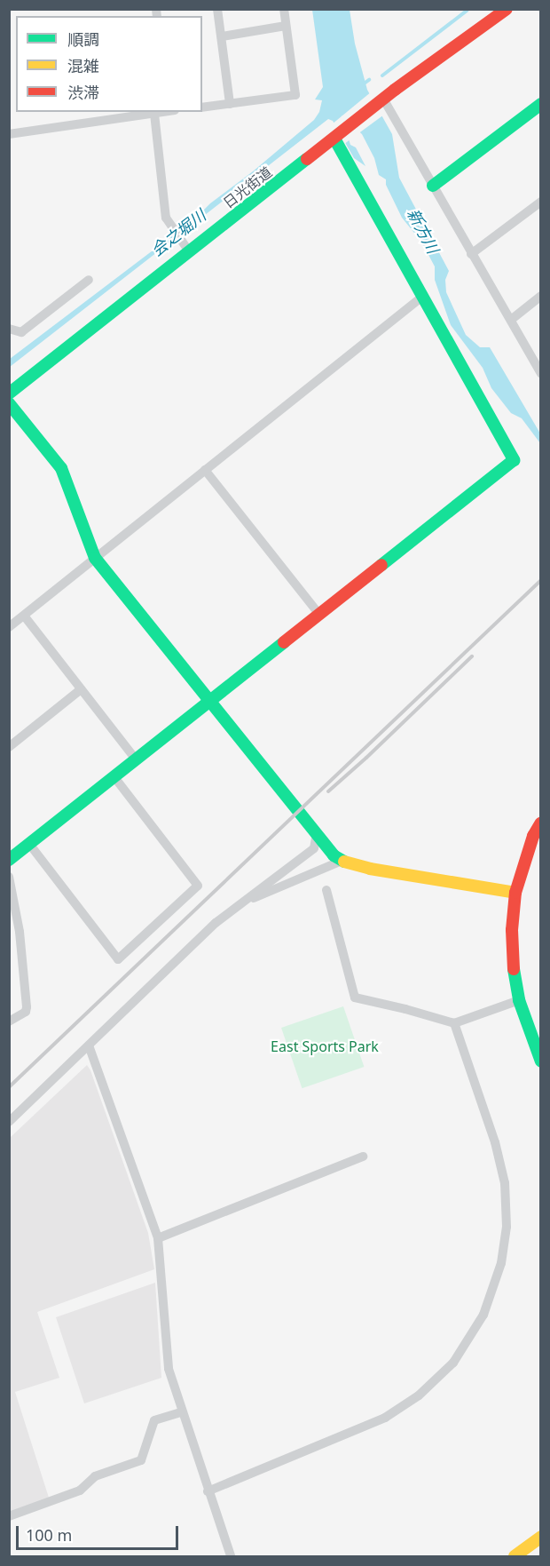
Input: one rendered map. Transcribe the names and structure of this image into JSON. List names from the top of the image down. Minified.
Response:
{"streets":{"main road":["日光街道"]},"water":["新方川","会之堀川"],"parks":["East Sports Park"],"legend":["順調","混雑","渋滞"],"scale_bar":"100 m"}
